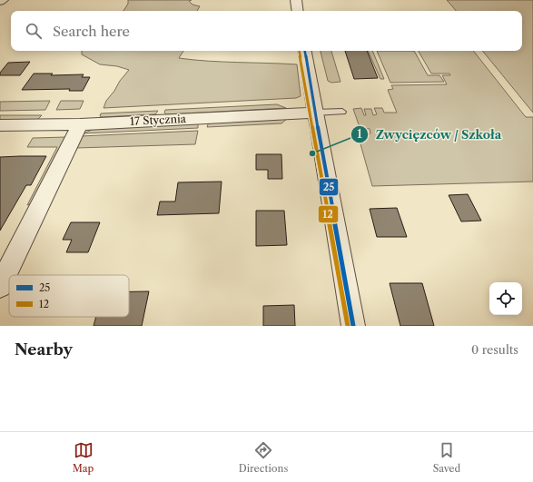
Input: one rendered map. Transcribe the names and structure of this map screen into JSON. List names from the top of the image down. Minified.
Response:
{"streets":{"street":["17 Stycznia"]},"places":["Zwycięzców / Szkoła"],"lines":["transit line 25","transit line 12"],"legend":["25","12"],"page":{"search":"Search here","heading":["Nearby","0 results"],"nav":["Map","Directions","Saved"]}}
